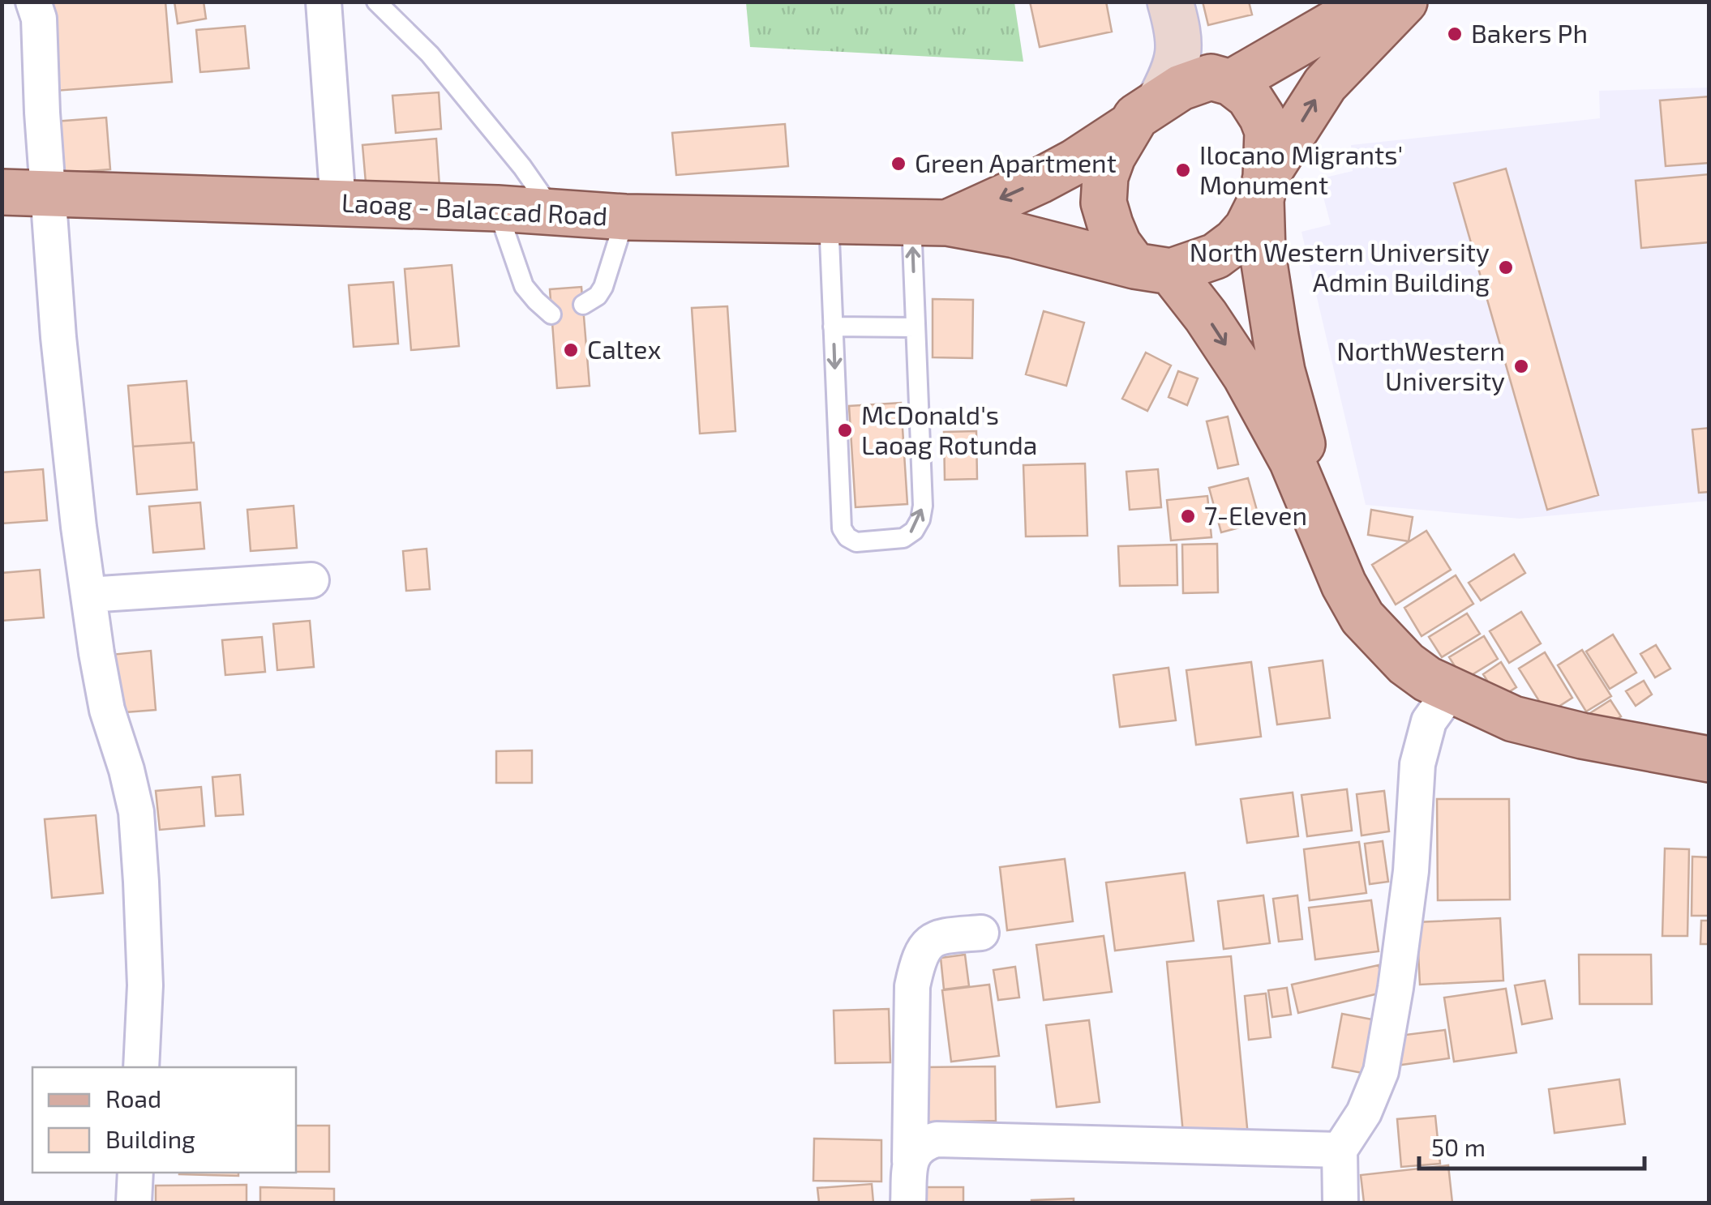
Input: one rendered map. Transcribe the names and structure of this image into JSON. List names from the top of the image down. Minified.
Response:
{"streets":{"main road":["Laoag - Balaccad Road"]},"places":["Bakers Ph","Green Apartment","Ilocano Migrants' Monument","North Western University Admin Building","Caltex","NorthWestern University","McDonald's Laoag Rotunda","7-Eleven"],"legend":["Road","Building"],"scale_bar":"50 m"}
